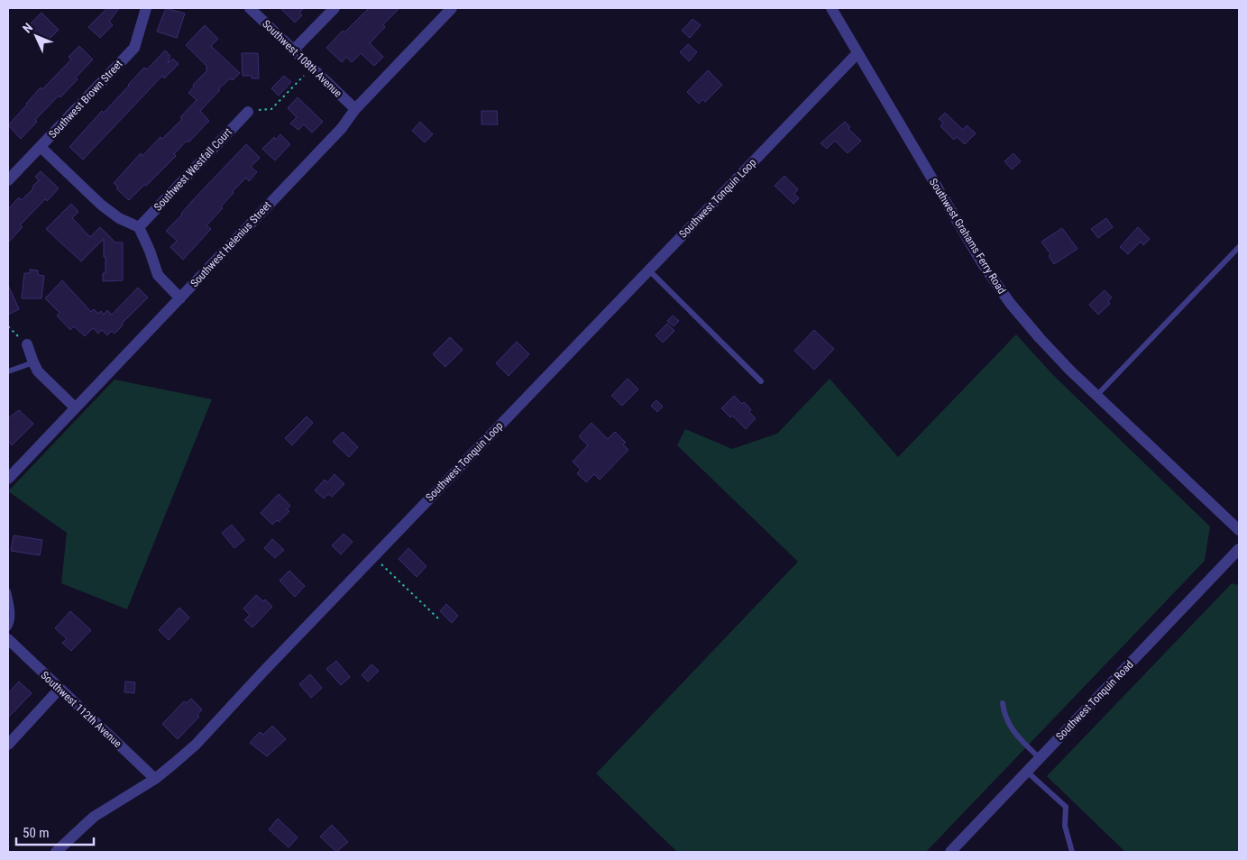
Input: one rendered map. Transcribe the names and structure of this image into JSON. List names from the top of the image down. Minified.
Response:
{"streets":{"street":["Southwest 108th Avenue","Southwest Brown Street","Southwest Westfall Court","Southwest Tonquin Loop","Southwest Grahams Ferry Road","Southwest Helenius Street","Southwest Tonquin Road","Southwest 112th Avenue"]},"crossings":[["Southwest 108th Avenue","Southwest Helenius Street"],["Southwest Tonquin Loop","Southwest Grahams Ferry Road"],["Southwest Tonquin Loop","Southwest 112th Avenue"]],"scale_bar":"50 m","north":"top left"}
